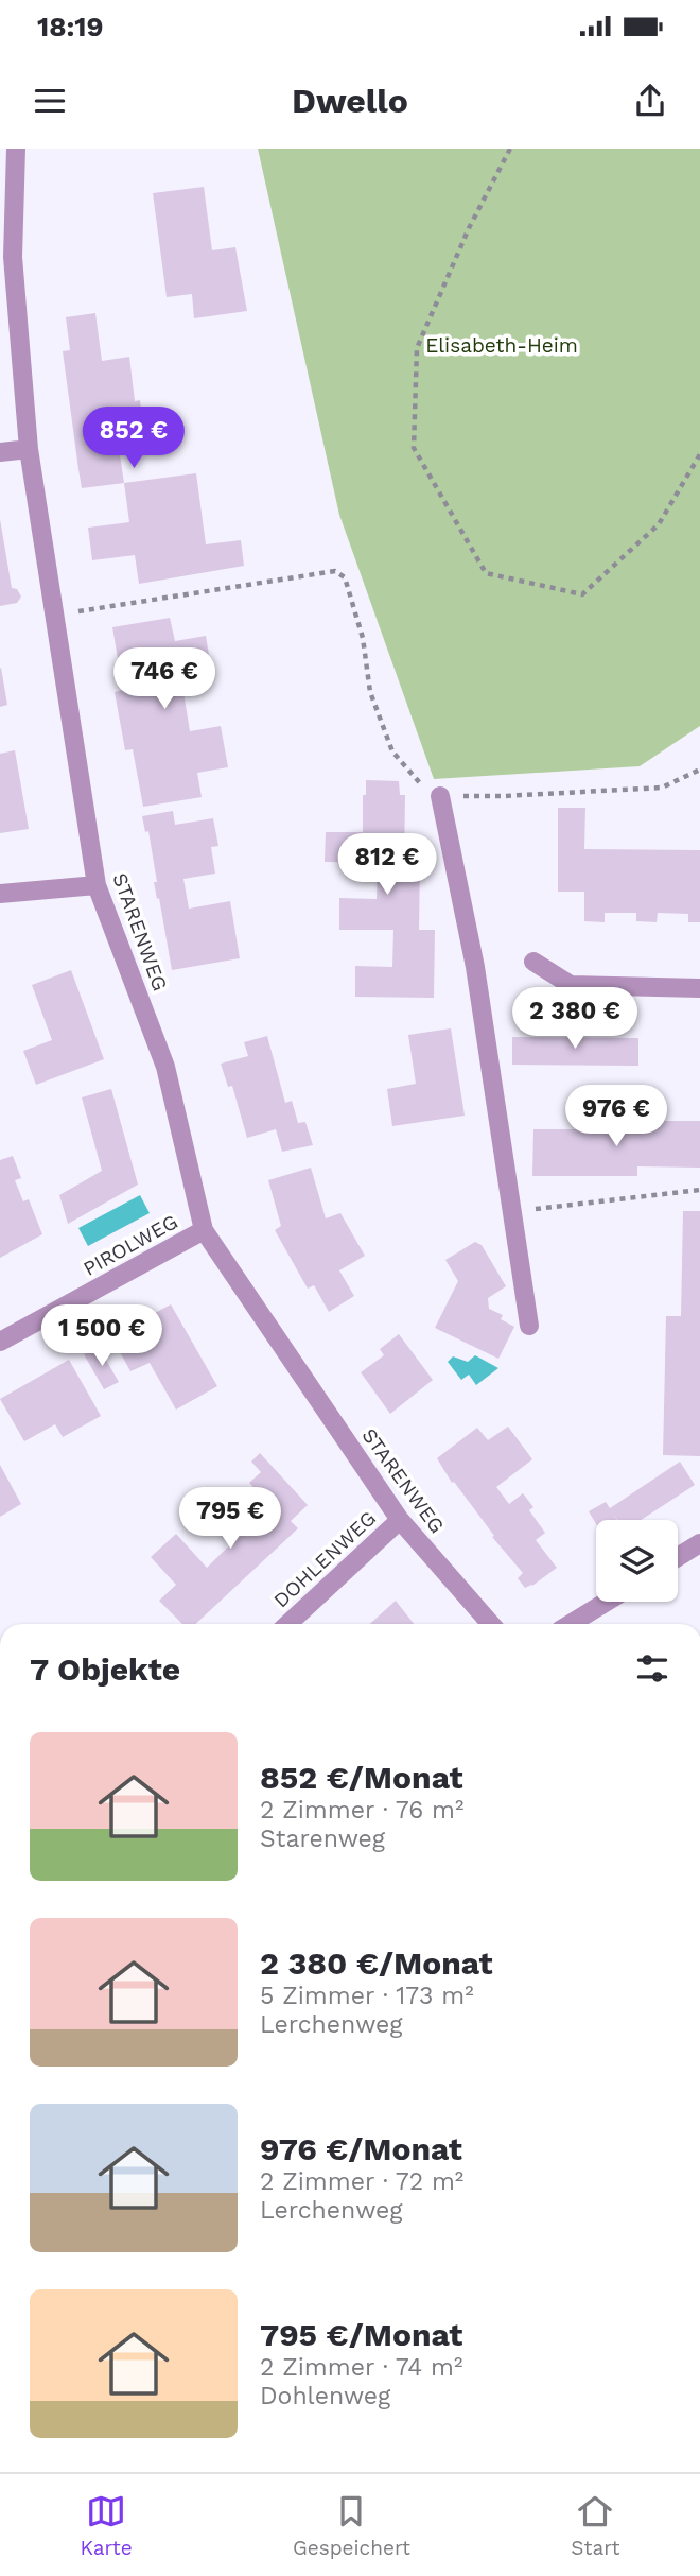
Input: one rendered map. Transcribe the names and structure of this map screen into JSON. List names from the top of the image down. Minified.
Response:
{"streets":{"street":["STARENWEG","PIROLWEG","DOHLENWEG"]},"crossings":[["STARENWEG","PIROLWEG"],["STARENWEG","DOHLENWEG"]],"parks":["Elisabeth-Heim"],"page":{"status":"18:19","header":"Dwello","price":["852 €","746 €","812 €","2 380 €","976 €","1 500 €","795 €"],"heading":"7 Objekte","list":[{"name":"852 €/Monat","note":"2 Zimmer · 76 m² · Starenweg"},{"name":"2 380 €/Monat","note":"5 Zimmer · 173 m² · Lerchenweg"},{"name":"976 €/Monat","note":"2 Zimmer · 72 m² · Lerchenweg"},{"name":"795 €/Monat","note":"2 Zimmer · 74 m² · Dohlenweg"}],"tabs":["Karte","Gespeichert","Start"]}}
